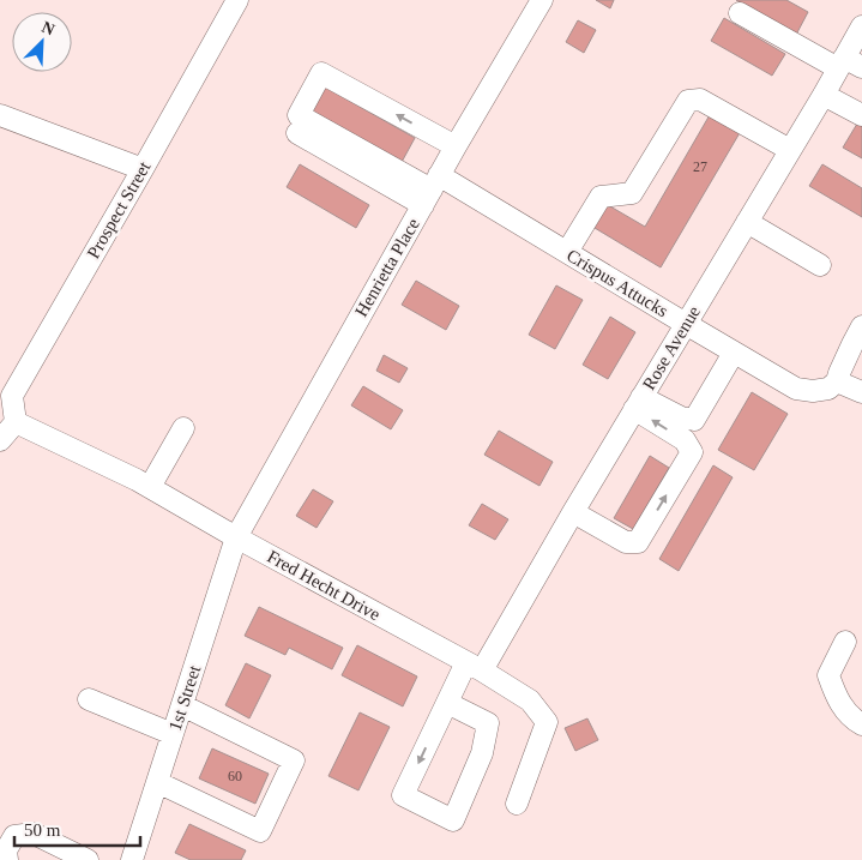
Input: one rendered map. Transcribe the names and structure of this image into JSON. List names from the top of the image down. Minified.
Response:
{"streets":{"street":["Prospect Street","Henrietta Place","Crispus Attucks","Rose Avenue","Fred Hecht Drive","1st Street"]},"crossings":[["Prospect Street","Fred Hecht Drive"],["Henrietta Place","Crispus Attucks"],["Henrietta Place","Fred Hecht Drive"],["Henrietta Place","1st Street"],["Crispus Attucks","Rose Avenue"],["Rose Avenue","Fred Hecht Drive"],["Fred Hecht Drive","1st Street"]],"house_numbers":["27","60"],"scale_bar":"50 m","north":"top right"}
